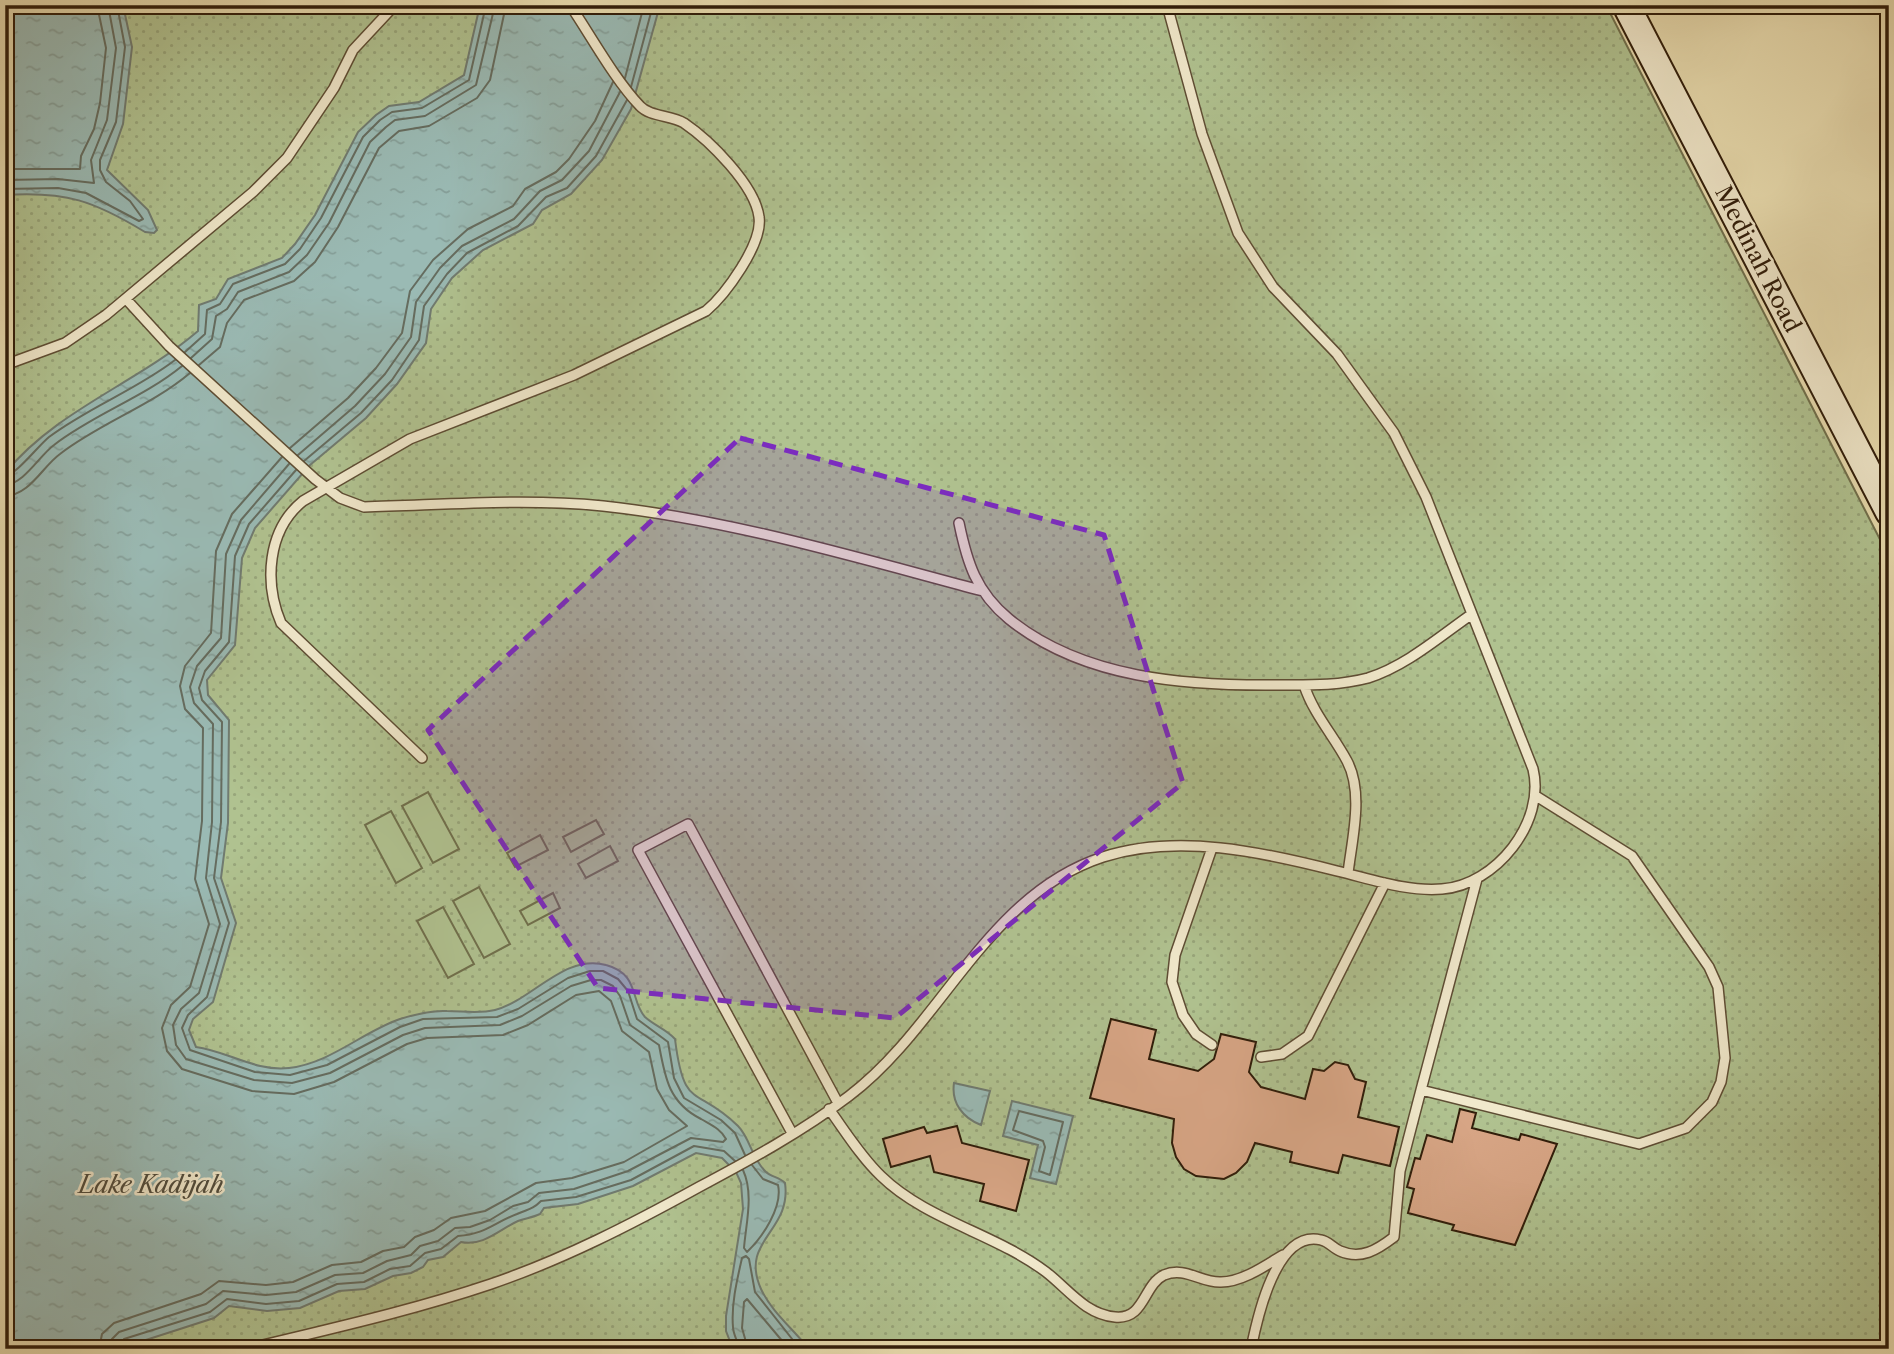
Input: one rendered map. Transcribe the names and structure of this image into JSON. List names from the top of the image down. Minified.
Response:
{"streets":{"main road":["Medinah Road"]},"water":["Lake Kadijah"]}
